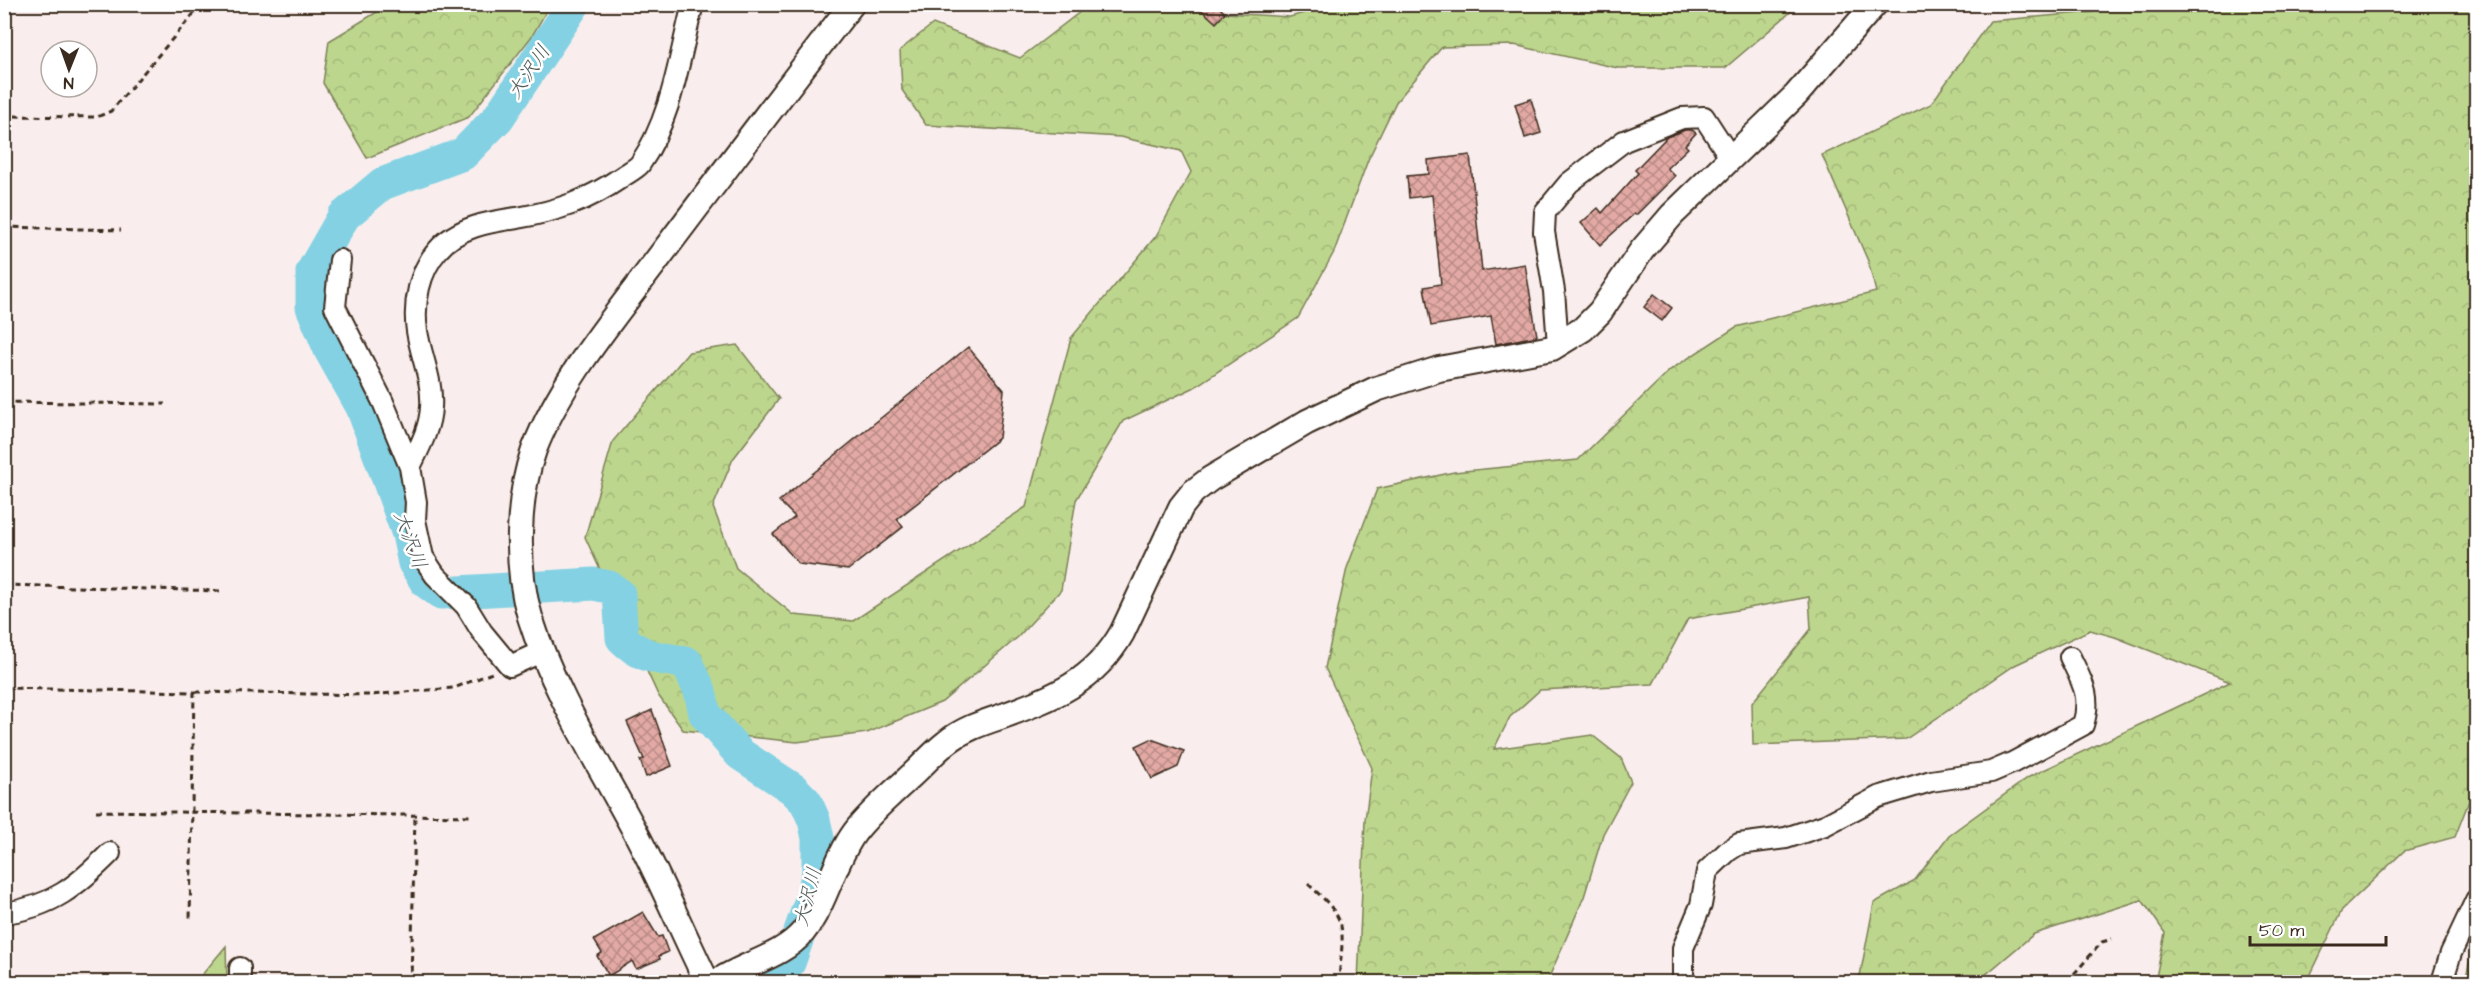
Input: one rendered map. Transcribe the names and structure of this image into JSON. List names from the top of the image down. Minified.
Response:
{"water":["大沢川"],"scale_bar":"50 m","north":"bottom"}
